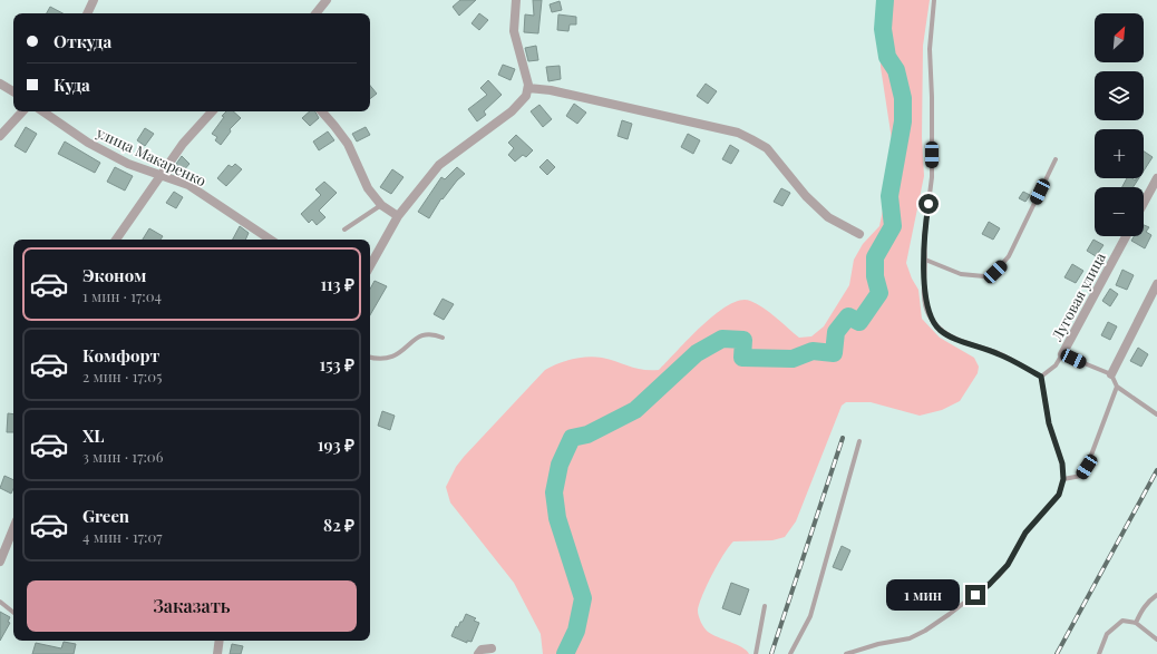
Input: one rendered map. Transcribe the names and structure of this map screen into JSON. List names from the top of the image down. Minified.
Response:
{"streets":{"street":["улица Макаренко","Луговая улица"]},"north":"top right","page":{"map_buttons":["+","−"],"banner":["Откуда","Куда"],"list":[{"name":"Эконом","note":"1 мин · 17:04","value":"113 ₽"},{"name":"Комфорт","note":"2 мин · 17:05","value":"153 ₽"},{"name":"XL","note":"3 мин · 17:06","value":"193 ₽"},{"name":"Green","note":"4 мин · 17:07","value":"82 ₽"}],"buttons":"Заказать","bubble":"1 мин"}}
